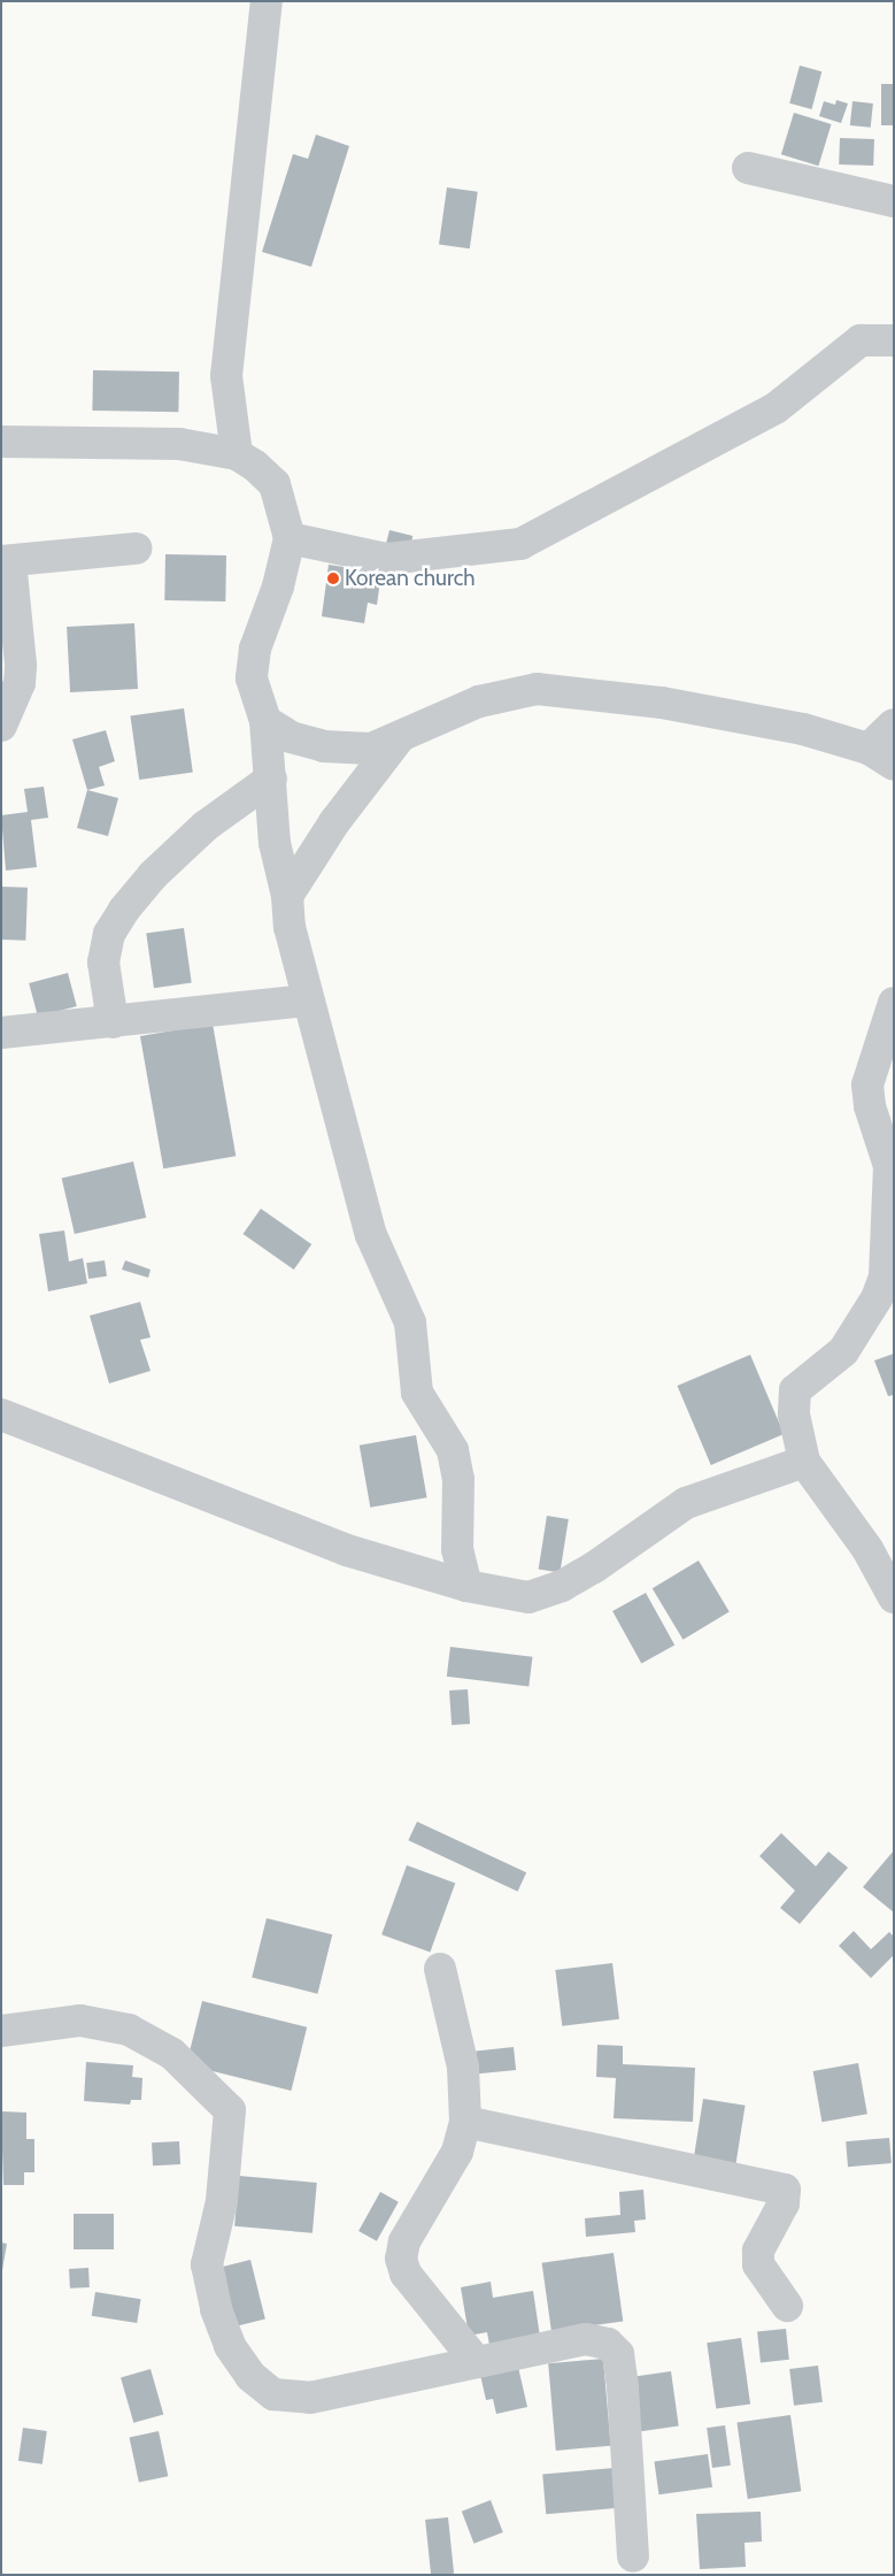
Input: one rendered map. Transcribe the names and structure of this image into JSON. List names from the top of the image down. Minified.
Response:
{"places":["Korean church"]}
